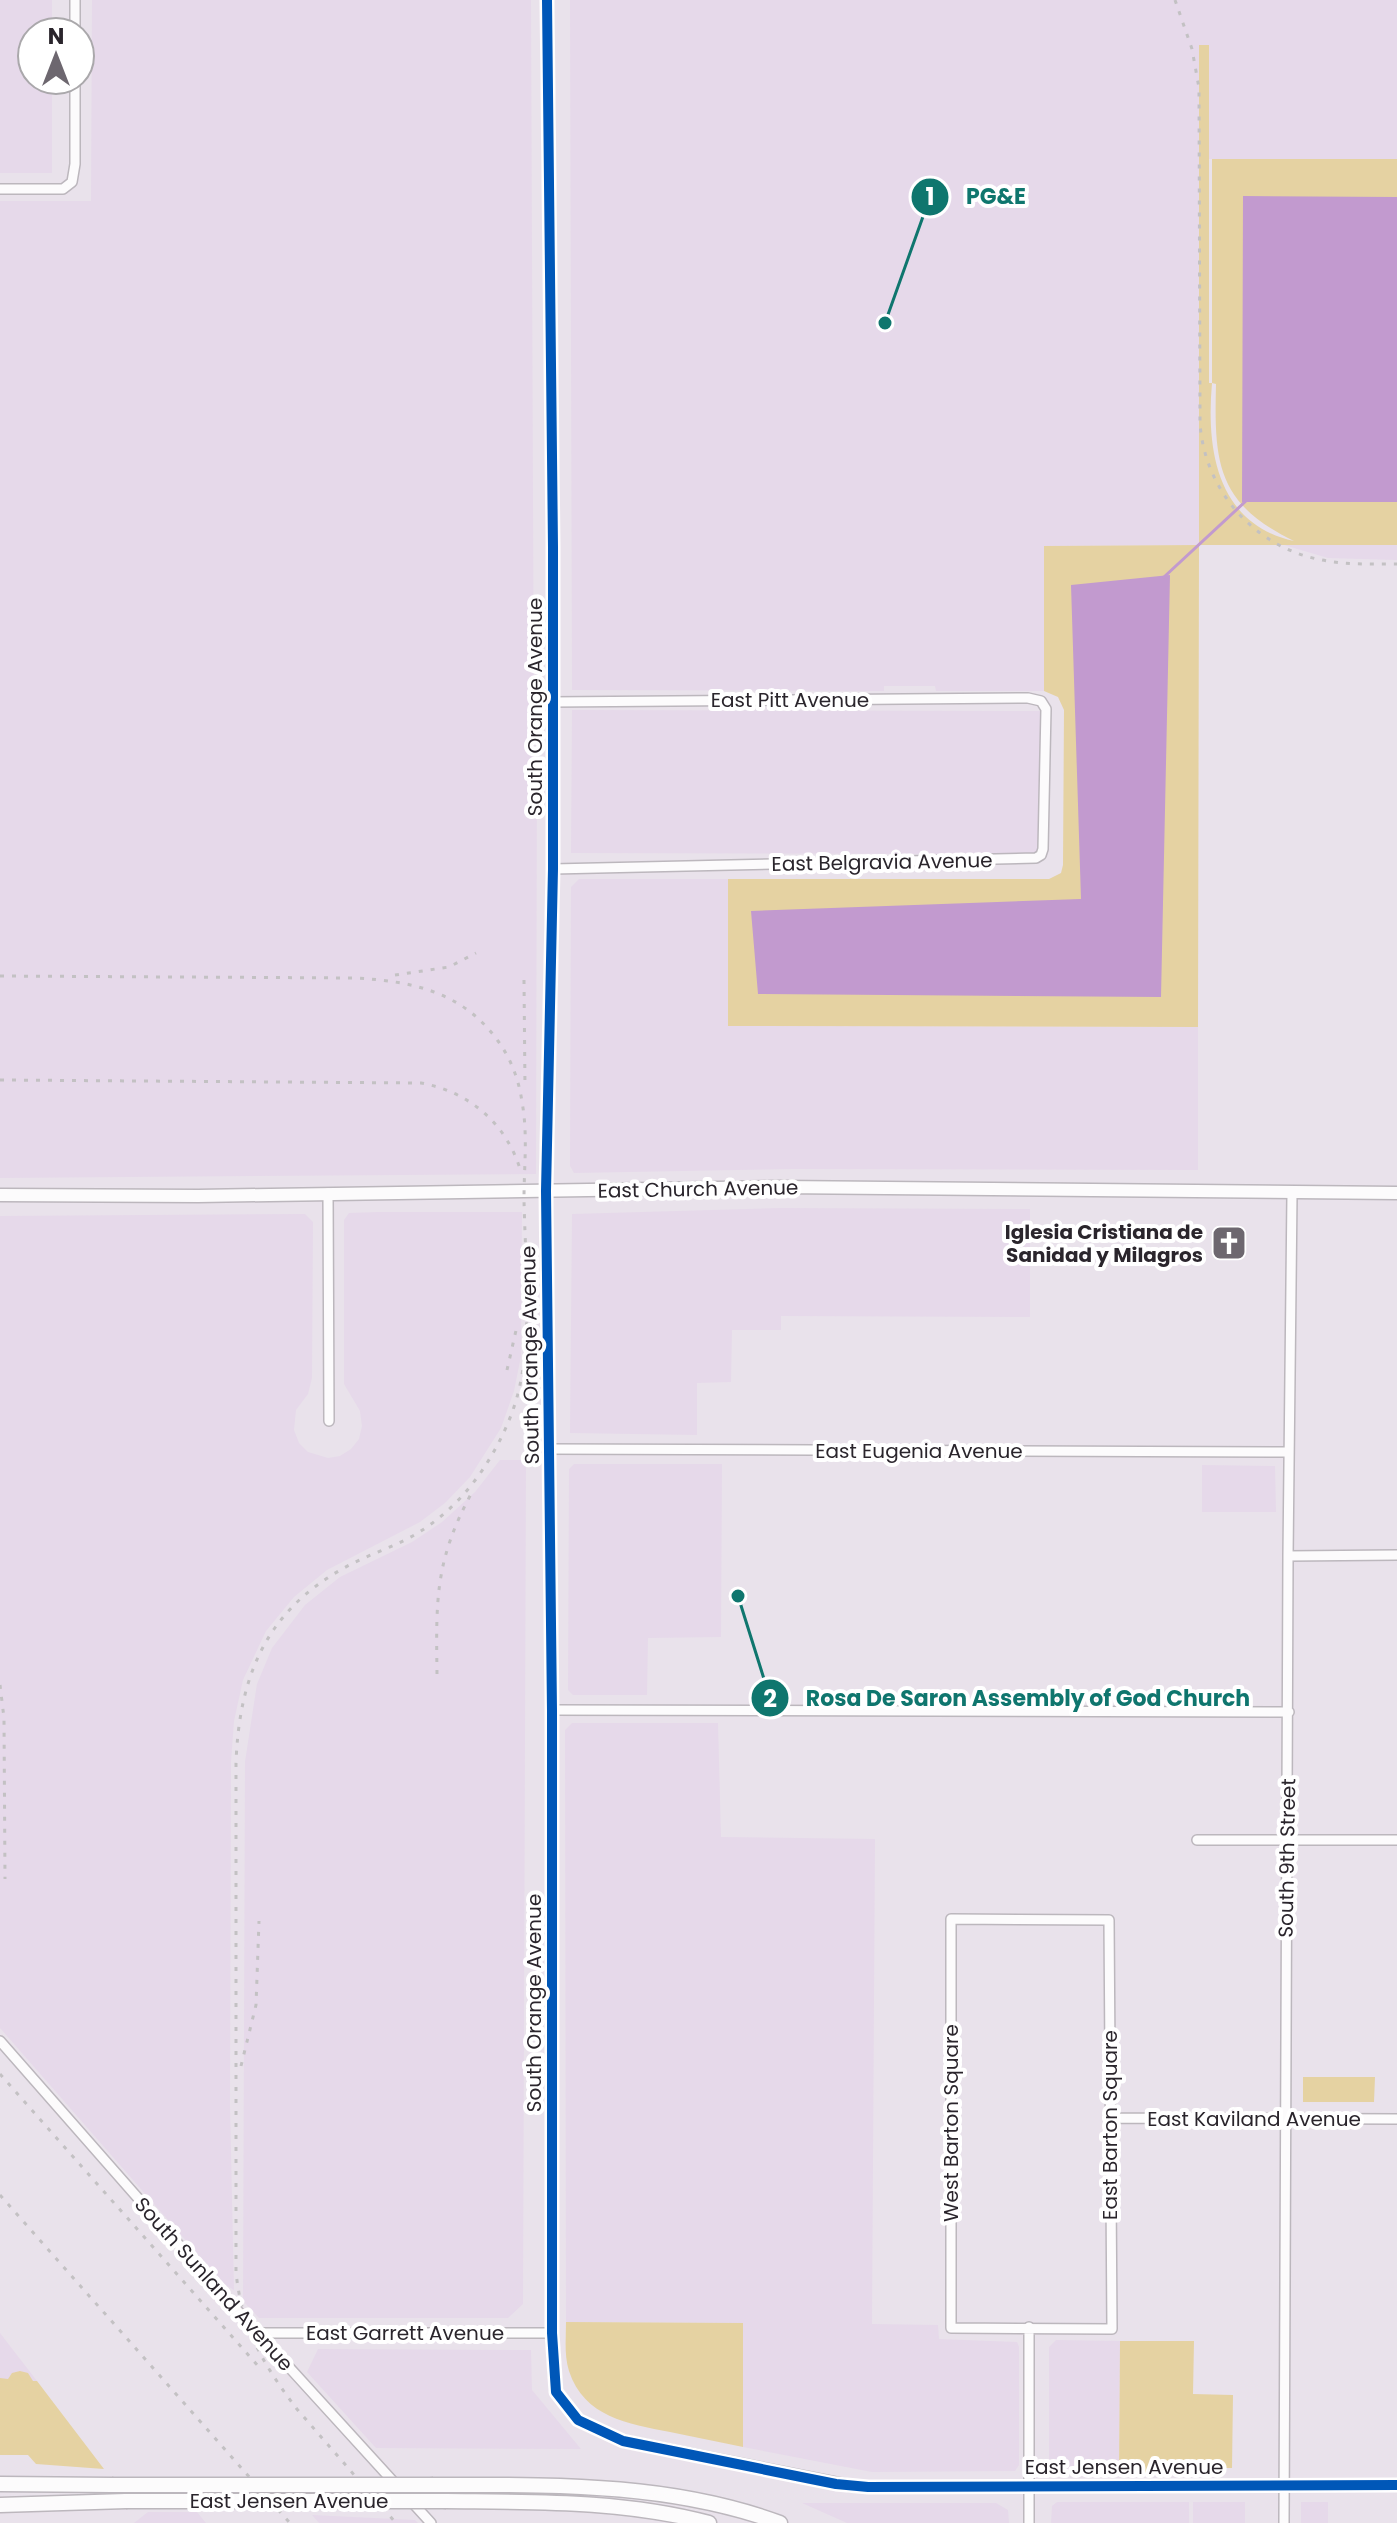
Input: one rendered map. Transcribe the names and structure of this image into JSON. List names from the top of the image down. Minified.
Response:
{"streets":{"main road":["East Church Avenue","East Jensen Avenue"],"street":["East Pitt Avenue","South Orange Avenue","East Belgravia Avenue","East Eugenia Avenue","South 9th Street","East Kaviland Avenue","West Barton Square","East Barton Square","South Sunland Avenue","East Garrett Avenue"]},"crossings":[["East Pitt Avenue","South Orange Avenue"],["East Pitt Avenue","East Belgravia Avenue"],["South Orange Avenue","East Belgravia Avenue"],["South Orange Avenue","East Church Avenue"],["South Orange Avenue","East Eugenia Avenue"],["South Orange Avenue","East Garrett Avenue"],["South Orange Avenue","East Jensen Avenue"],["East Church Avenue","South 9th Street"],["East Eugenia Avenue","South 9th Street"],["South 9th Street","East Kaviland Avenue"],["South 9th Street","East Jensen Avenue"],["East Kaviland Avenue","East Barton Square"],["West Barton Square","East Barton Square"],["South Sunland Avenue","East Garrett Avenue"]],"places":{"other":["PG&E","Rosa De Saron Assembly of God Church"],"church":["Iglesia Cristiana de Sanidad y Milagros"]},"north":"top"}
